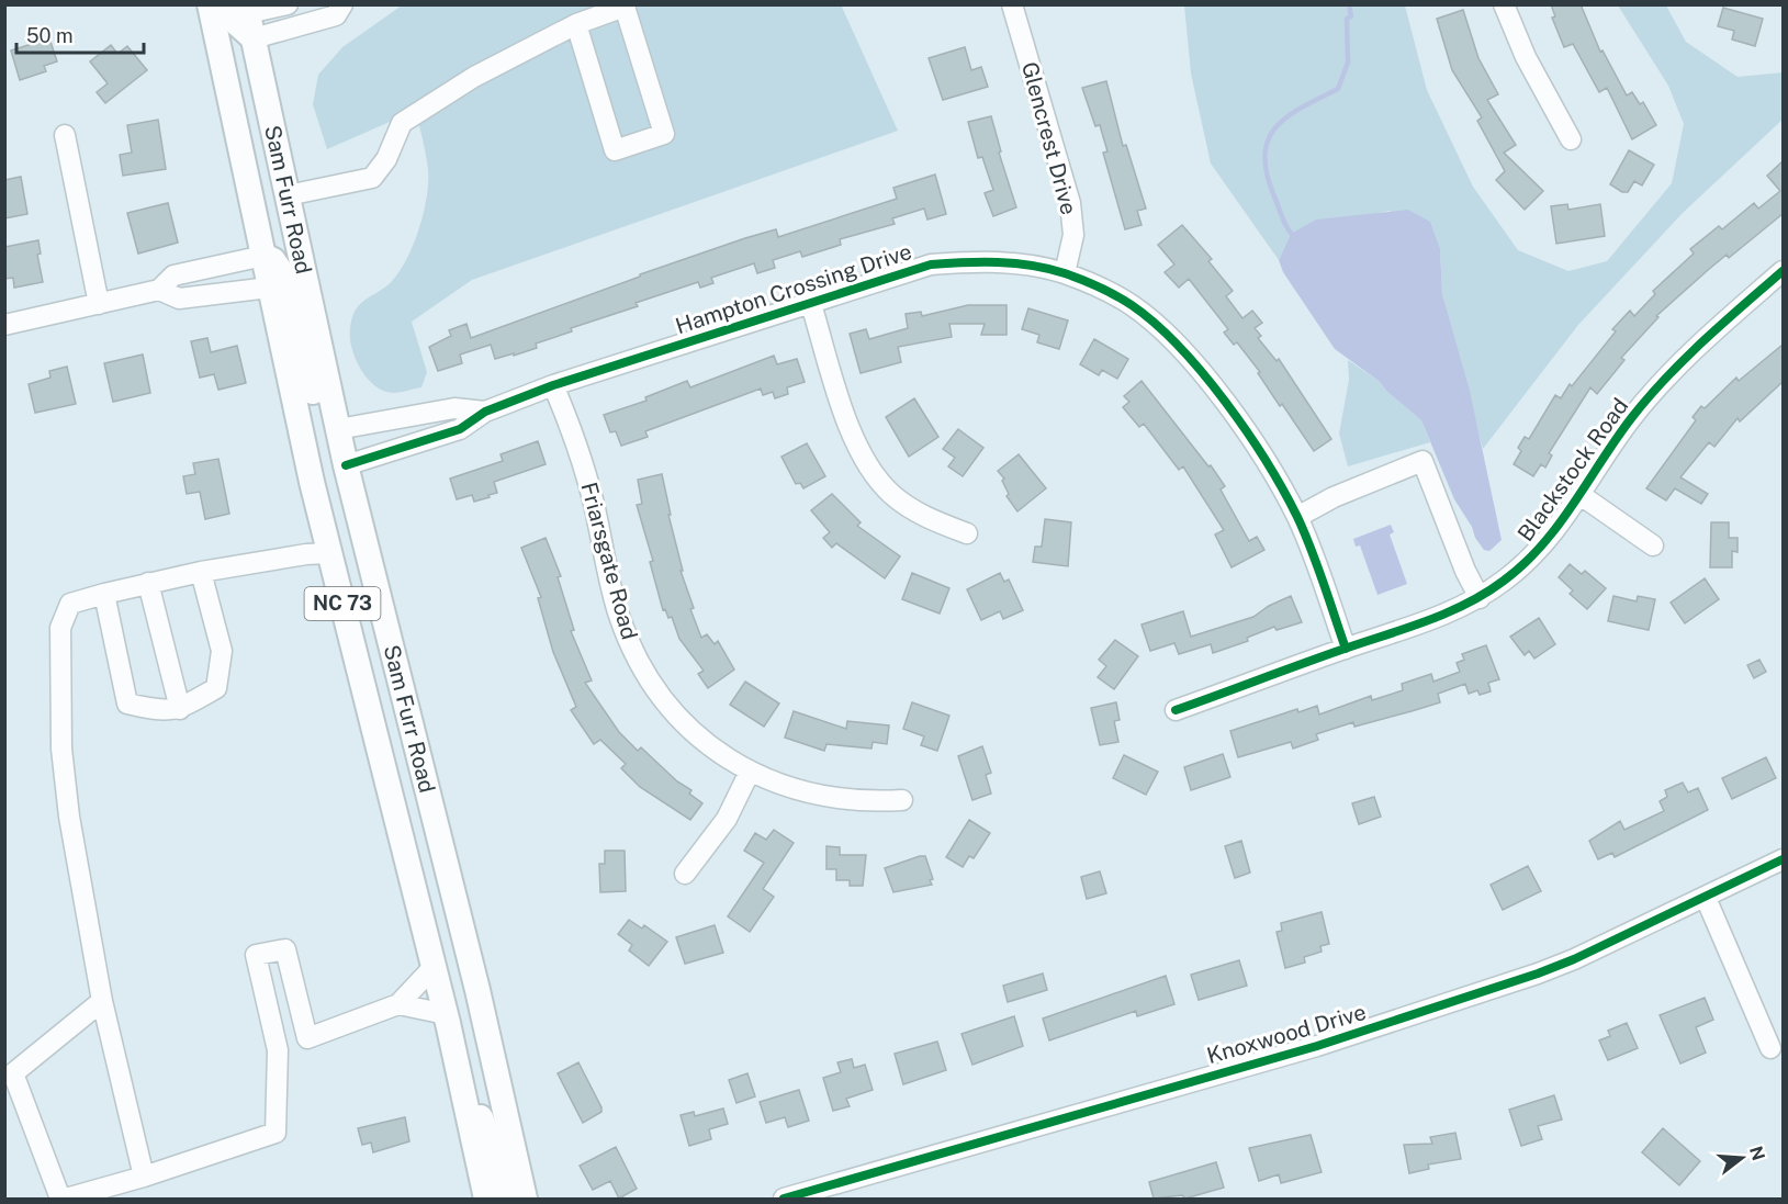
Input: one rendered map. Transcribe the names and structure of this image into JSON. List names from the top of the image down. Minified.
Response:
{"streets":{"main road":["Sam Furr Road","NC 73"],"street":["Glencrest Drive","Hampton Crossing Drive","Blackstock Road","Friarsgate Road","Knoxwood Drive"]},"crossings":[["Glencrest Drive","Hampton Crossing Drive"],["Sam Furr Road","Hampton Crossing Drive"],["Hampton Crossing Drive","Blackstock Road"],["Hampton Crossing Drive","Friarsgate Road"]],"scale_bar":"50 m","north":"right"}
